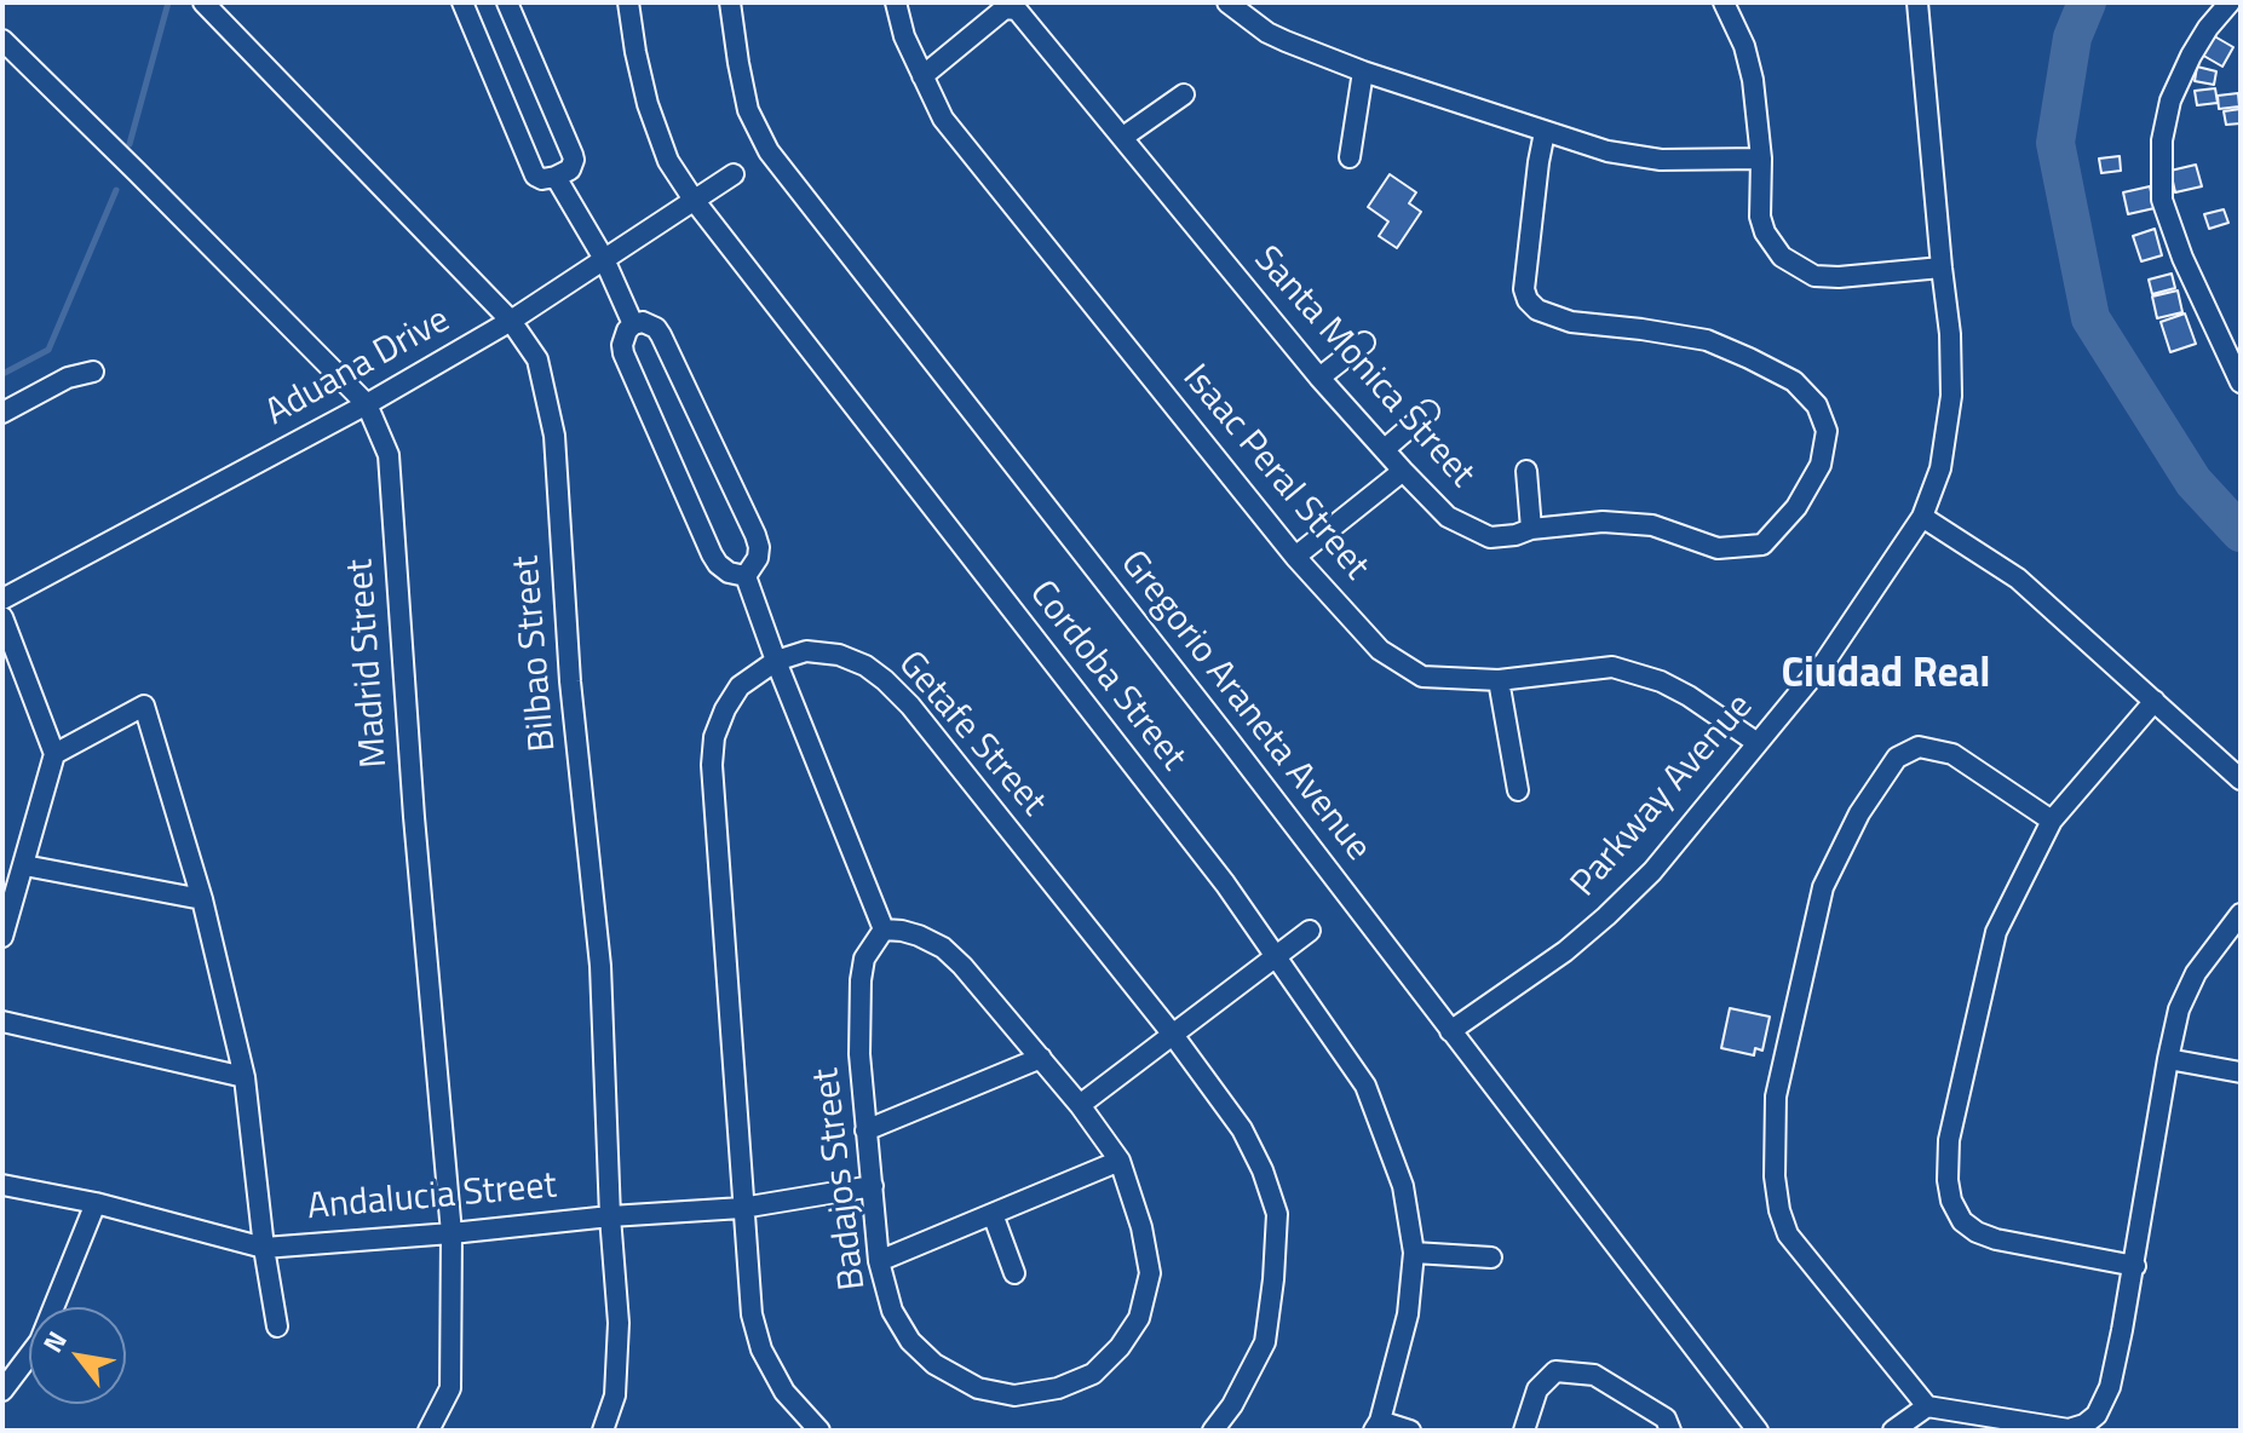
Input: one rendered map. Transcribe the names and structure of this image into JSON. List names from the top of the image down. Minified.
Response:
{"streets":{"street":["Aduana Drive","Santa Monica Street","Isaac Peral Street","Bilbao Street","Madrid Street","Cordoba Street","Gregorio Araneta Avenue","Getafe Street","Parkway Avenue","Badajos Street","Andalucia Street"]},"crossings":[["Aduana Drive","Bilbao Street"],["Aduana Drive","Madrid Street"],["Aduana Drive","Cordoba Street"],["Santa Monica Street","Isaac Peral Street"],["Isaac Peral Street","Parkway Avenue"],["Bilbao Street","Andalucia Street"],["Madrid Street","Andalucia Street"],["Gregorio Araneta Avenue","Parkway Avenue"],["Getafe Street","Andalucia Street"],["Badajos Street","Andalucia Street"]],"districts":["Ciudad Real"],"north":"top left"}
